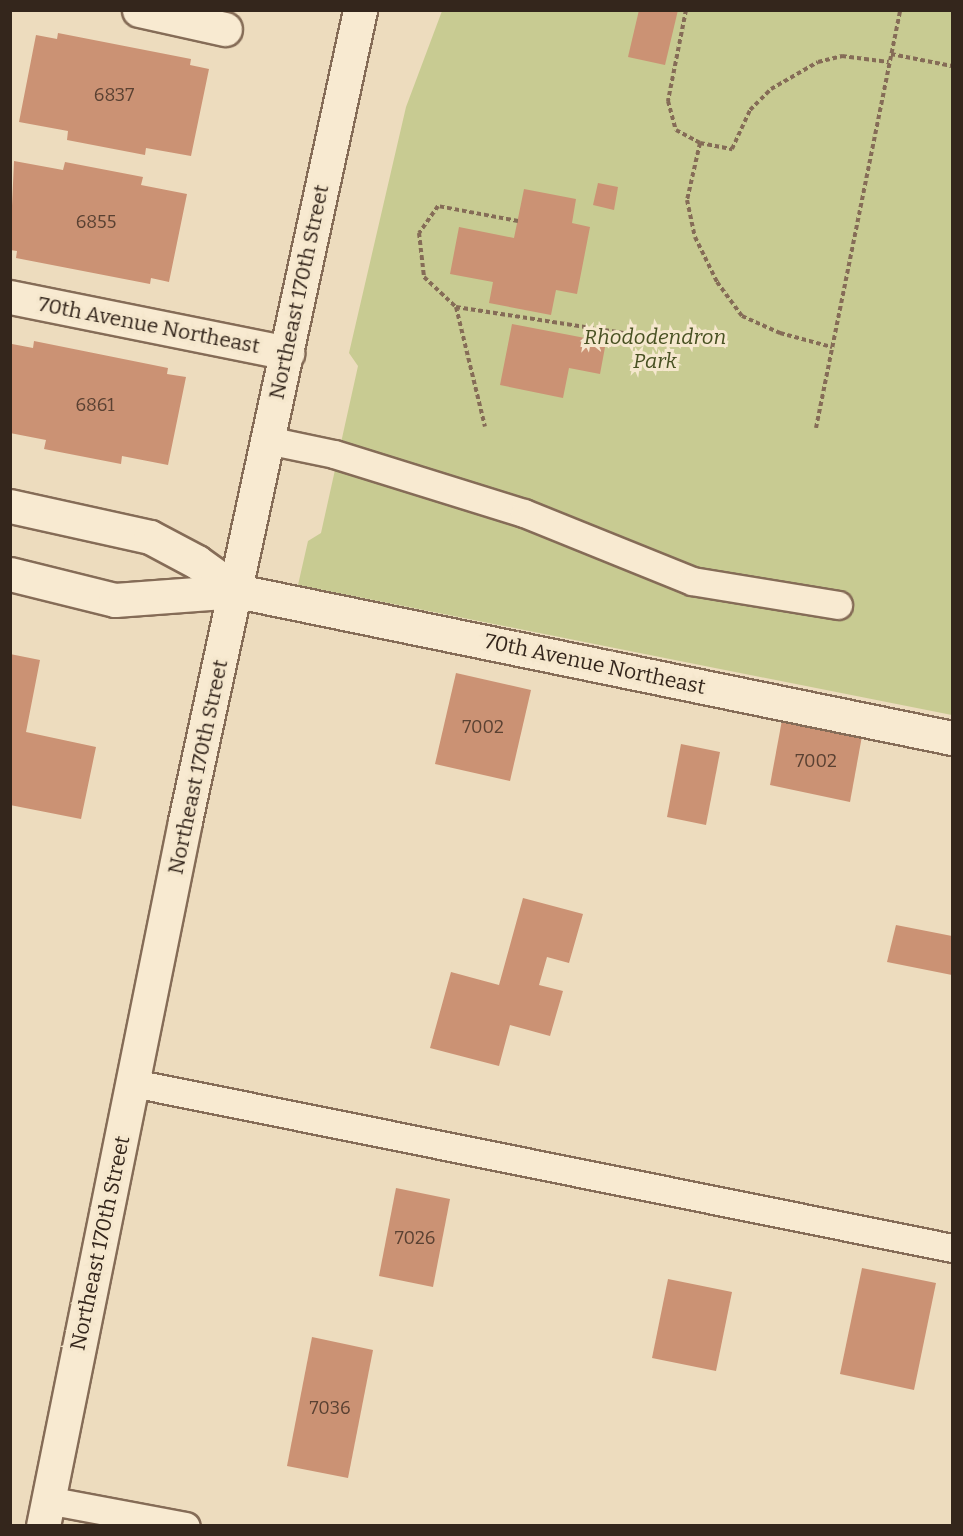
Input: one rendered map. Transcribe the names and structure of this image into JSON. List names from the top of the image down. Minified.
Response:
{"streets":{"street":["Northeast 170th Street","70th Avenue Northeast"]},"crossings":[["Northeast 170th Street","70th Avenue Northeast"]],"parks":["Rhododendron Park"],"house_numbers":["6837","6855","6861","7002","7002","7026","7036"]}
